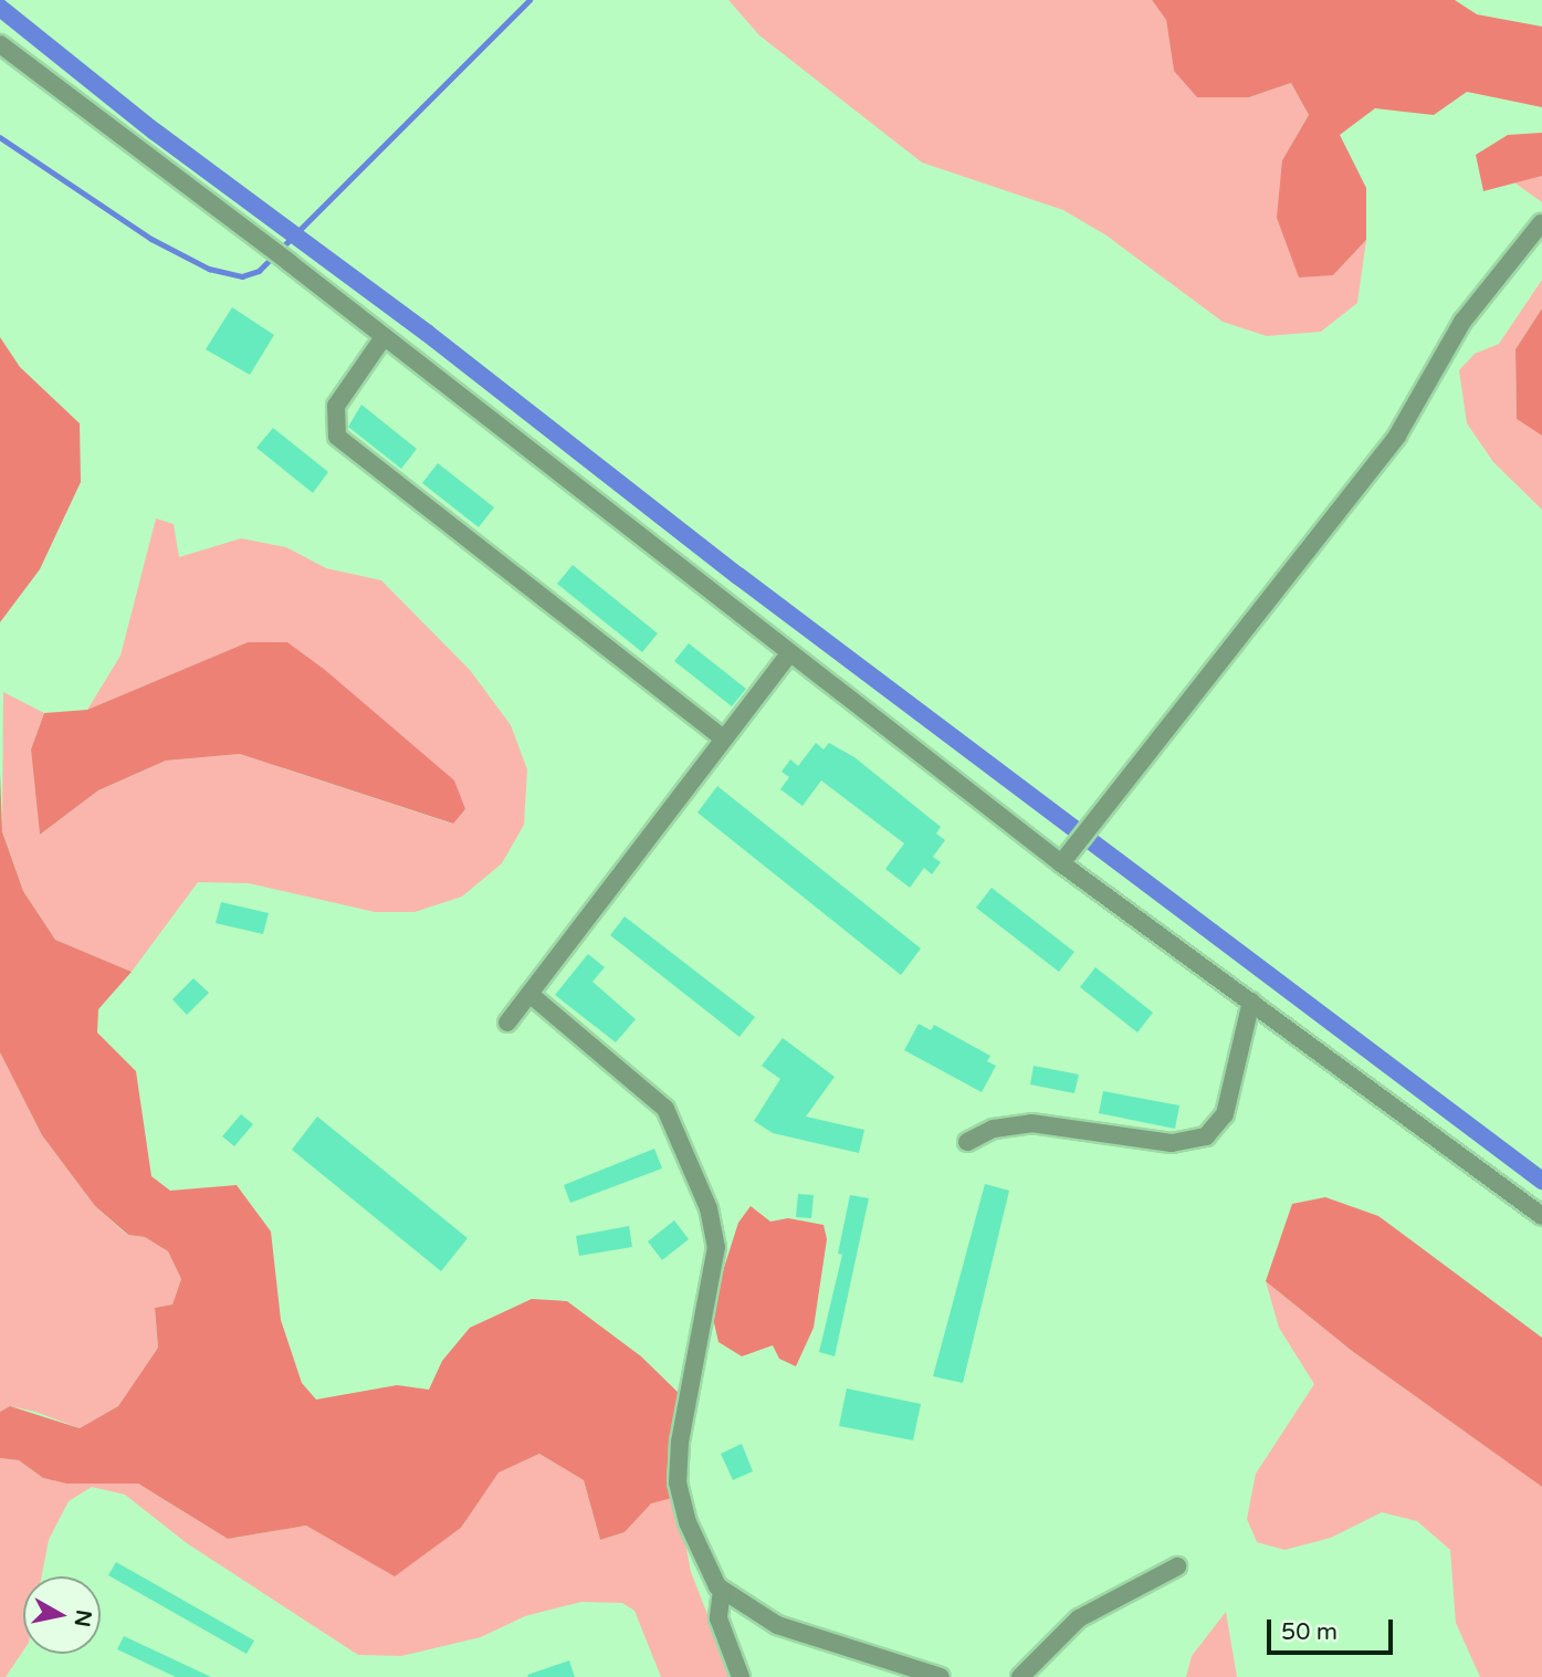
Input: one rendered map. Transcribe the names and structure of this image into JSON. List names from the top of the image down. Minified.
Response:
{"scale_bar":"50 m","north":"right"}
